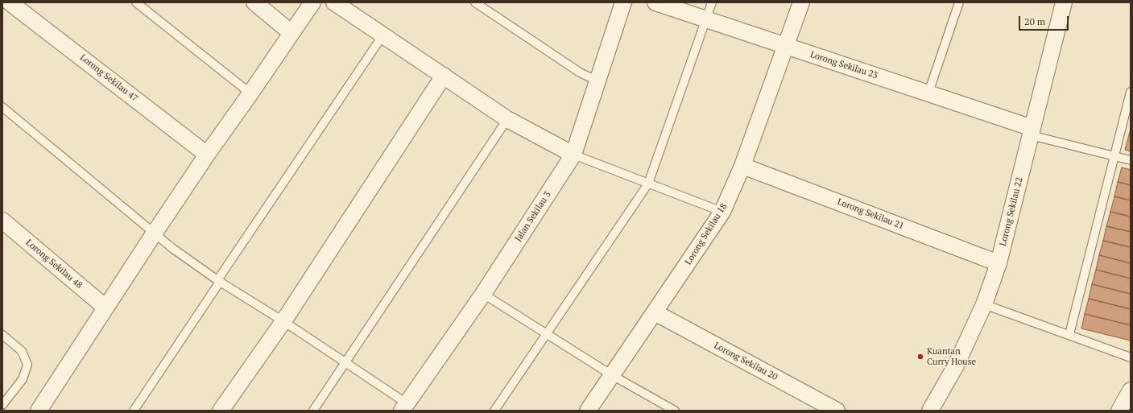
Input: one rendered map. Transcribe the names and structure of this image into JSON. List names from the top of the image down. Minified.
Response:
{"streets":{"street":["Lorong Sekilau 23","Lorong Sekilau 47","Lorong Sekilau 22","Lorong Sekilau 21","Jalan Sekilau 3","Lorong Sekilau 18","Lorong Sekilau 48","Lorong Sekilau 20"]},"crossings":[["Lorong Sekilau 23","Lorong Sekilau 22"],["Lorong Sekilau 23","Lorong Sekilau 18"],["Lorong Sekilau 22","Lorong Sekilau 21"],["Lorong Sekilau 21","Lorong Sekilau 18"],["Lorong Sekilau 18","Lorong Sekilau 20"]],"places":["Kuantan Curry House"],"scale_bar":"20 m"}
